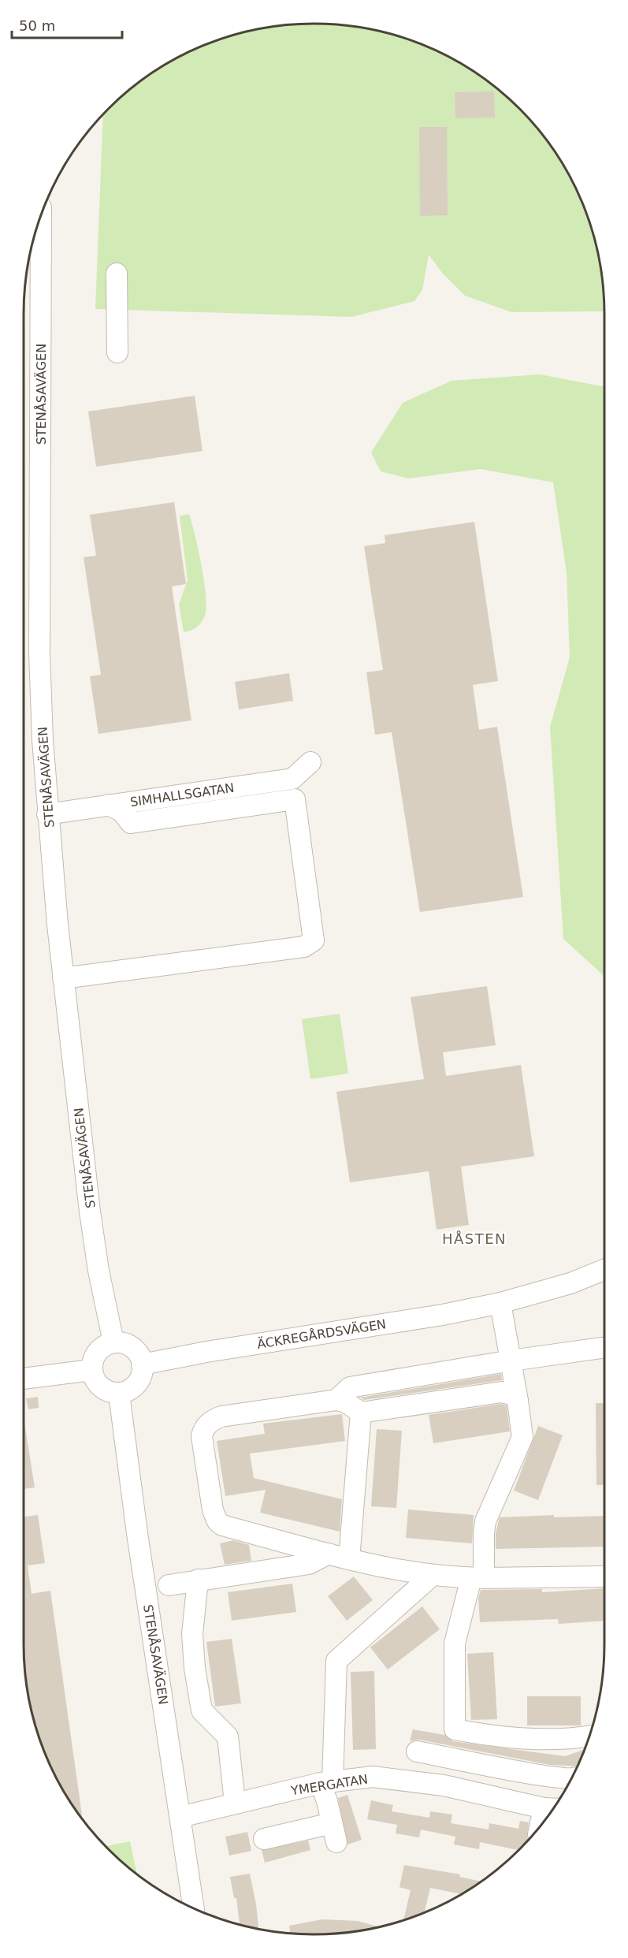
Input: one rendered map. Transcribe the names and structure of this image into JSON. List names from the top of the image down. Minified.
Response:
{"streets":{"street":["STENÅSAVÄGEN","SIMHALLSGATAN","ÄCKREGÅRDSVÄGEN","YMERGATAN"]},"crossings":[["STENÅSAVÄGEN","SIMHALLSGATAN"],["STENÅSAVÄGEN","ÄCKREGÅRDSVÄGEN"],["STENÅSAVÄGEN","YMERGATAN"]],"districts":["HÅSTEN"],"scale_bar":"50 m"}
